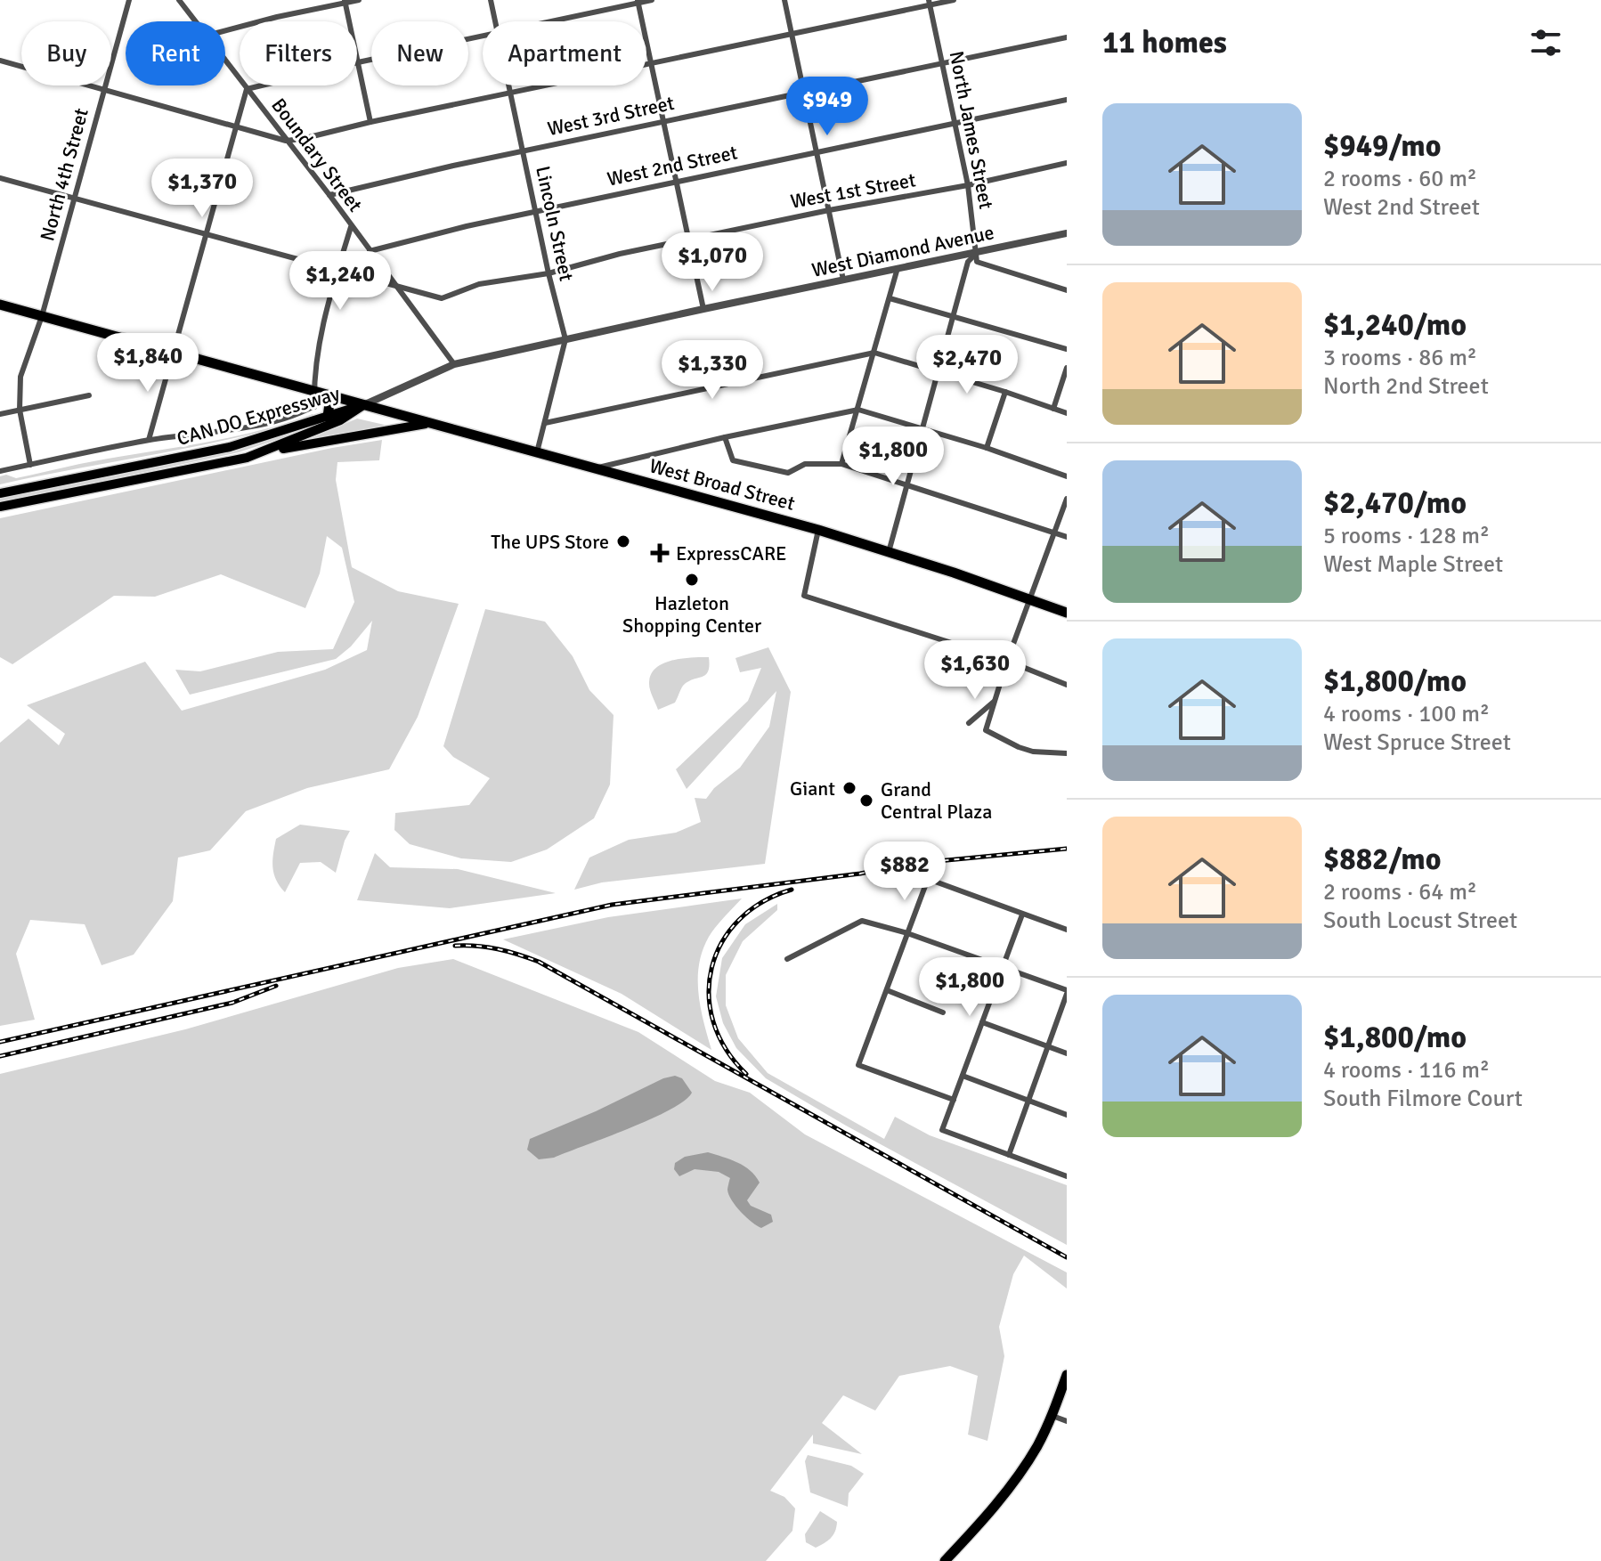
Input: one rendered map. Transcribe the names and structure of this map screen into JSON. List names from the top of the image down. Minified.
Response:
{"streets":{"highway":["West Broad Street"],"main road":["CAN DO Expressway"],"street":["West 3rd Street","North James Street","Boundary Street","West 2nd Street","North 4th Street","West 1st Street","Lincoln Street","West Diamond Avenue"]},"crossings":[["West 3rd Street","North James Street"],["West 3rd Street","Boundary Street"],["West 3rd Street","Lincoln Street"],["North James Street","West 2nd Street"],["North James Street","West 1st Street"],["North James Street","West Diamond Avenue"],["Boundary Street","West 2nd Street"],["Boundary Street","West 1st Street"],["Boundary Street","West Diamond Avenue"],["West 2nd Street","Lincoln Street"],["North 4th Street","West 1st Street"],["North 4th Street","West Broad Street"],["West 1st Street","Lincoln Street"],["Lincoln Street","West Diamond Avenue"],["Lincoln Street","West Broad Street"],["West Diamond Avenue","CAN DO Expressway"],["West Diamond Avenue","West Broad Street"],["CAN DO Expressway","West Broad Street"]],"places":{"other":["The UPS Store","Hazleton Shopping Center","Giant","Grand Central Plaza"],"health":["ExpressCARE"]},"page":{"heading":"11 homes","chip":["Buy","Rent","Filters","New","Apartment"],"price":["$949","$1,370","$1,070","$1,240","$1,840","$2,470","$1,330","$1,800","$1,630","$882","$1,800"],"list":[{"name":"$949/mo","note":"2 rooms · 60 m² · West 2nd Street"},{"name":"$1,240/mo","note":"3 rooms · 86 m² · North 2nd Street"},{"name":"$2,470/mo","note":"5 rooms · 128 m² · West Maple Street"},{"name":"$1,800/mo","note":"4 rooms · 100 m² · West Spruce Street"},{"name":"$882/mo","note":"2 rooms · 64 m² · South Locust Street"},{"name":"$1,800/mo","note":"4 rooms · 116 m² · South Filmore Court"}]}}
